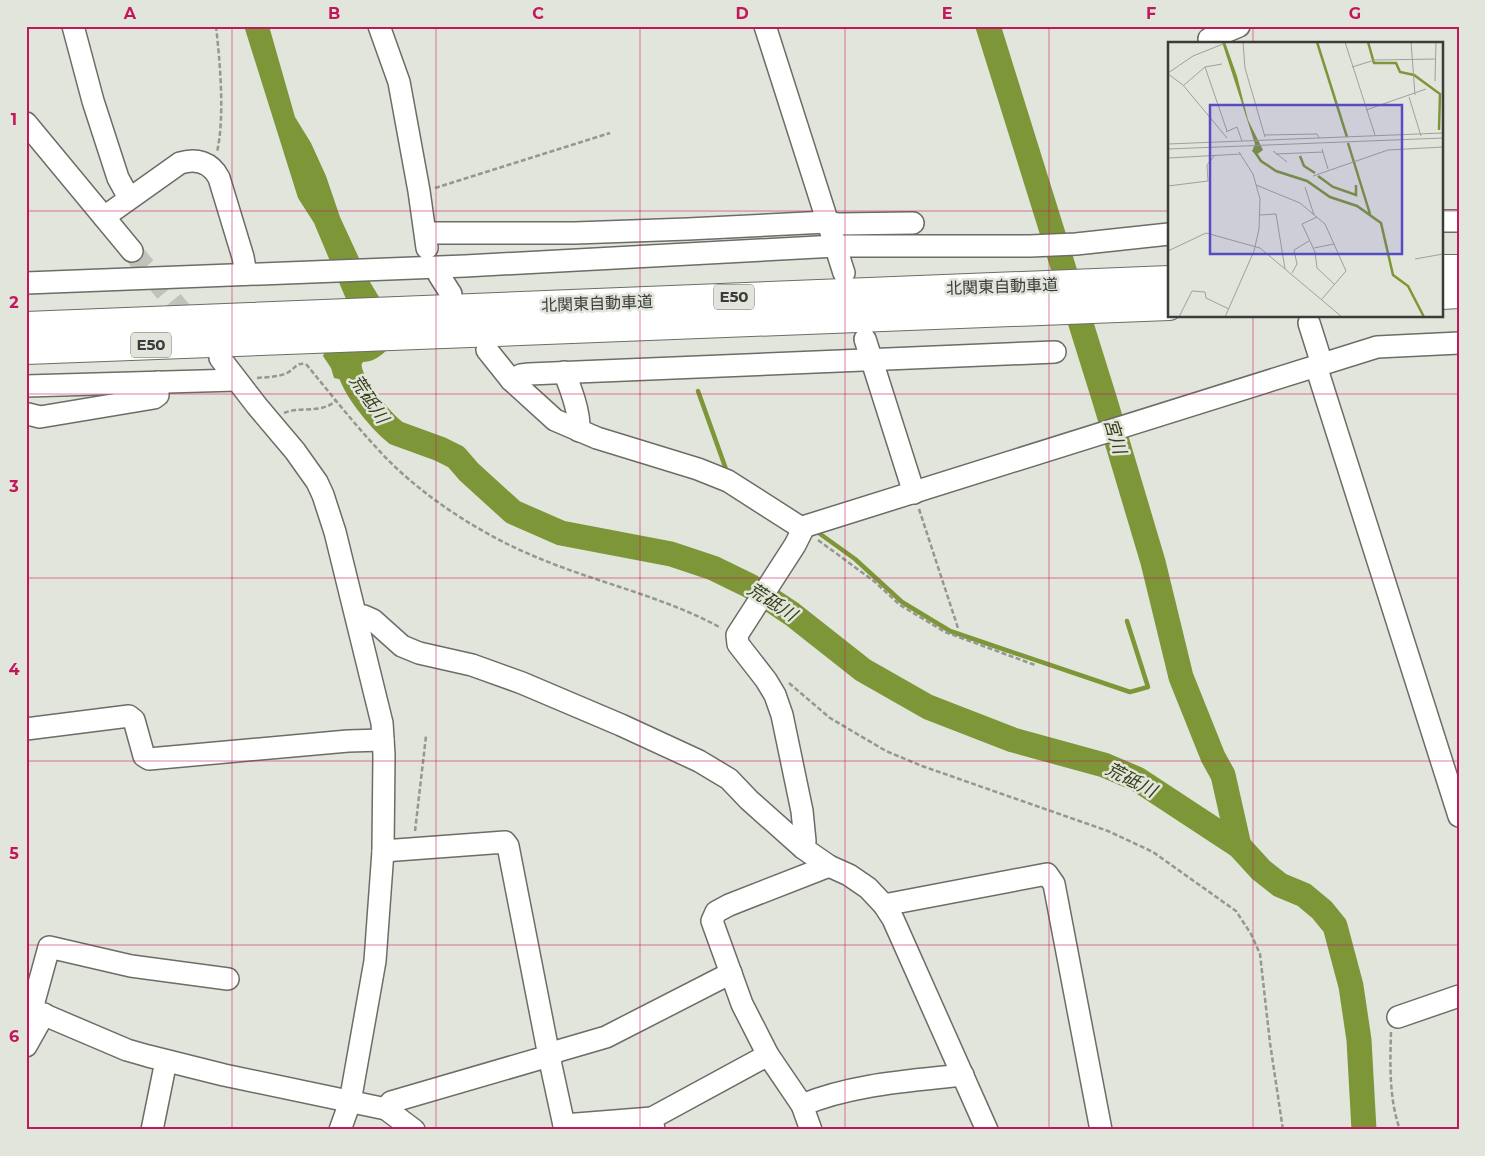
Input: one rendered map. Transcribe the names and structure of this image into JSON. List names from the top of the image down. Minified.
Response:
{"streets":{"highway":["北関東自動車道","E50"]},"water":["荒砥川","宮川"],"grid":{"columns":["A","B","C","D","E","F","G"],"rows":["1","2","3","4","5","6"]}}
